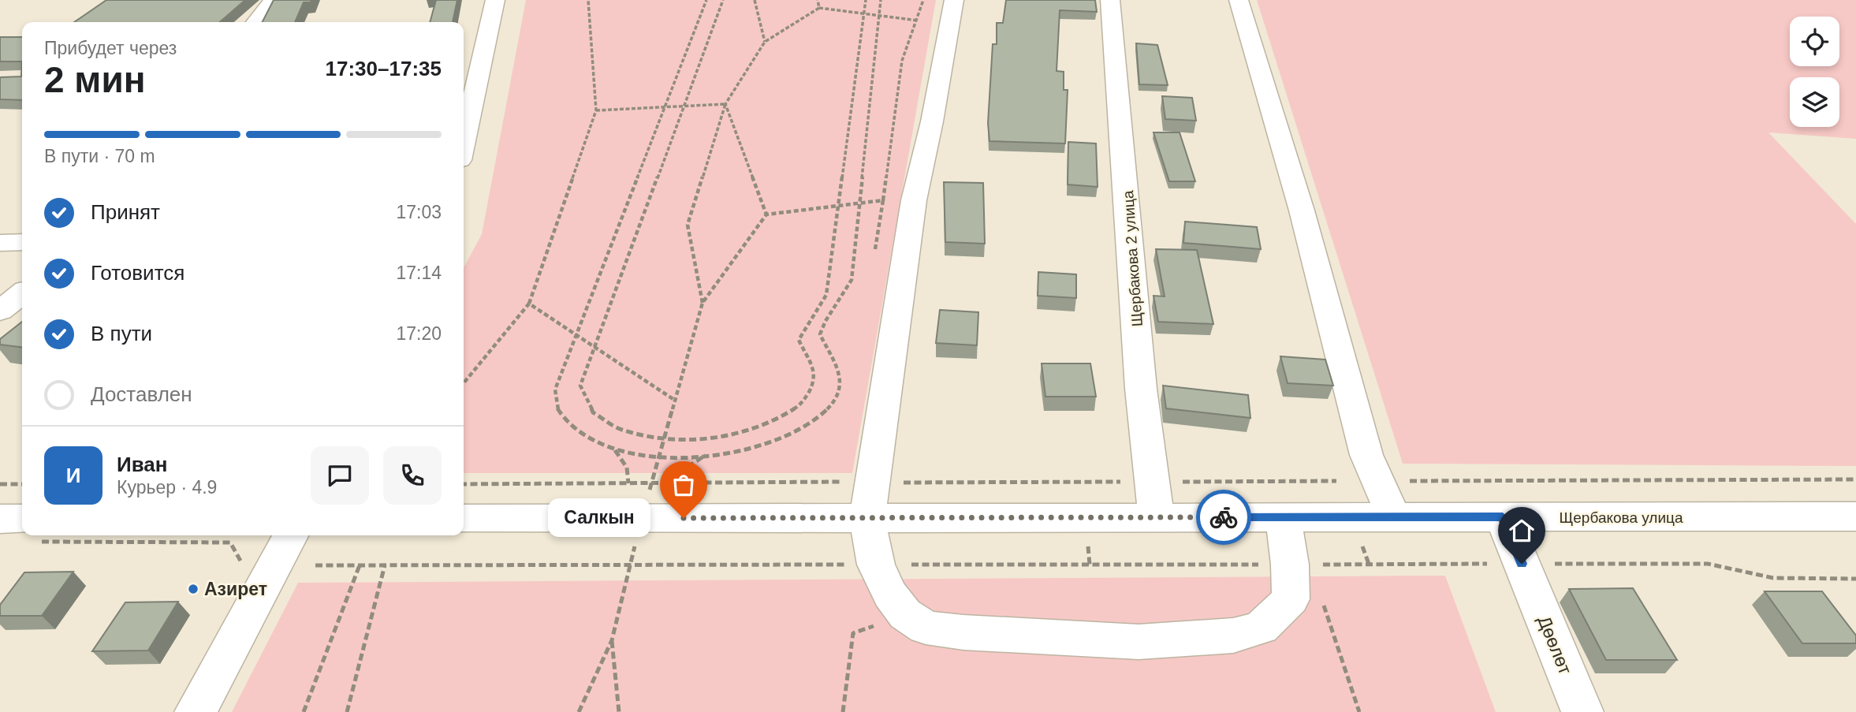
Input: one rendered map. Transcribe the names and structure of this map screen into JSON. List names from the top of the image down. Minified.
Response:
{"streets":{"street":["Щербакова 2 улица","Щербакова улица","Дөөлөт"]},"crossings":[["Щербакова 2 улица","Щербакова улица"],["Щербакова улица","Дөөлөт"]],"places":["Салкын","Азирет"],"page":{"heading":["2 мин","Прибудет через","17:30–17:35"],"panel":["Иван","Курьер · 4.9"],"bar":"В пути · 70 m","list":[["Принят","17:03"],["Готовится","17:14"],["В пути","17:20"],"Доставлен"],"round":"И","bubble":"Салкын"}}
